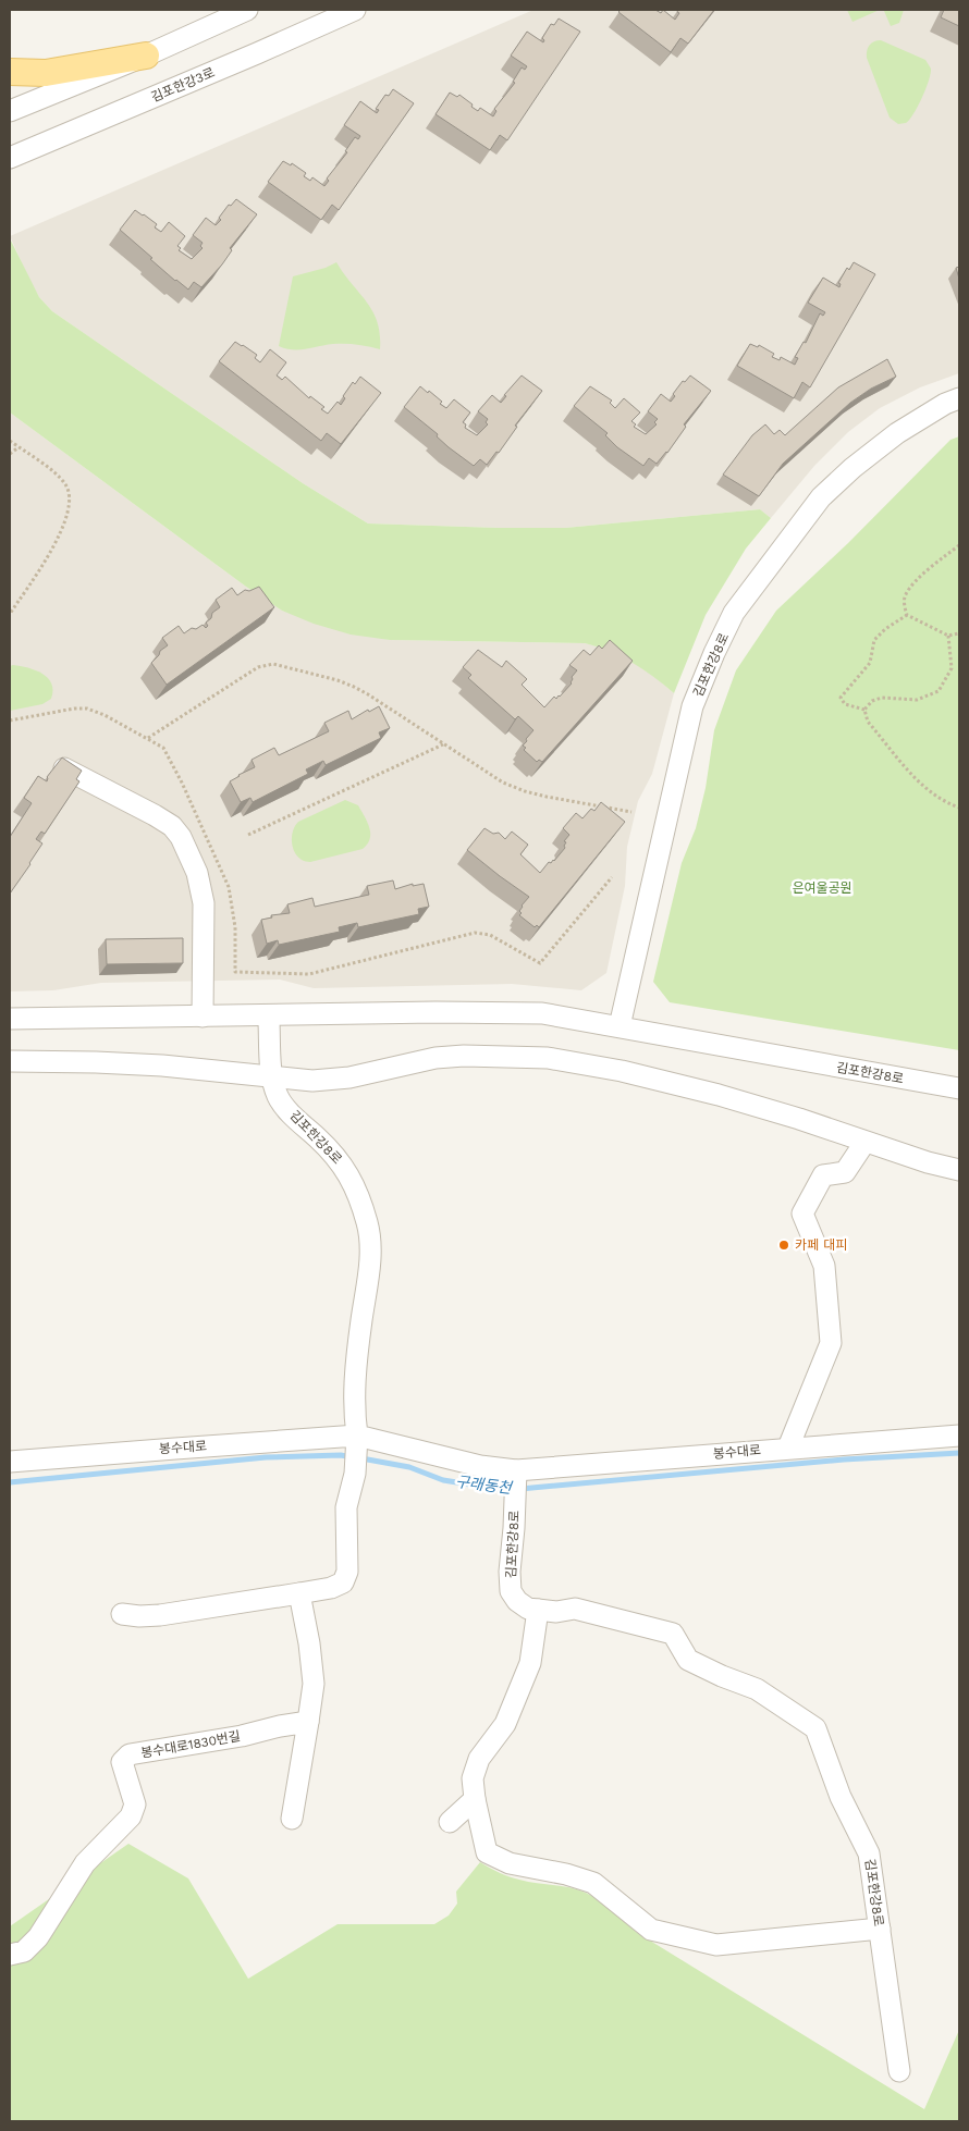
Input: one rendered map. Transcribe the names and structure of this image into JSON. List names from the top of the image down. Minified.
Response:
{"streets":{"street":["김포한강3로","김포한강8로","봉수대로","봉수대로1830번길"]},"crossings":[["김포한강8로","봉수대로"]],"water":["구래동천"],"parks":["은여울공원"],"places":["카페 대피"]}
